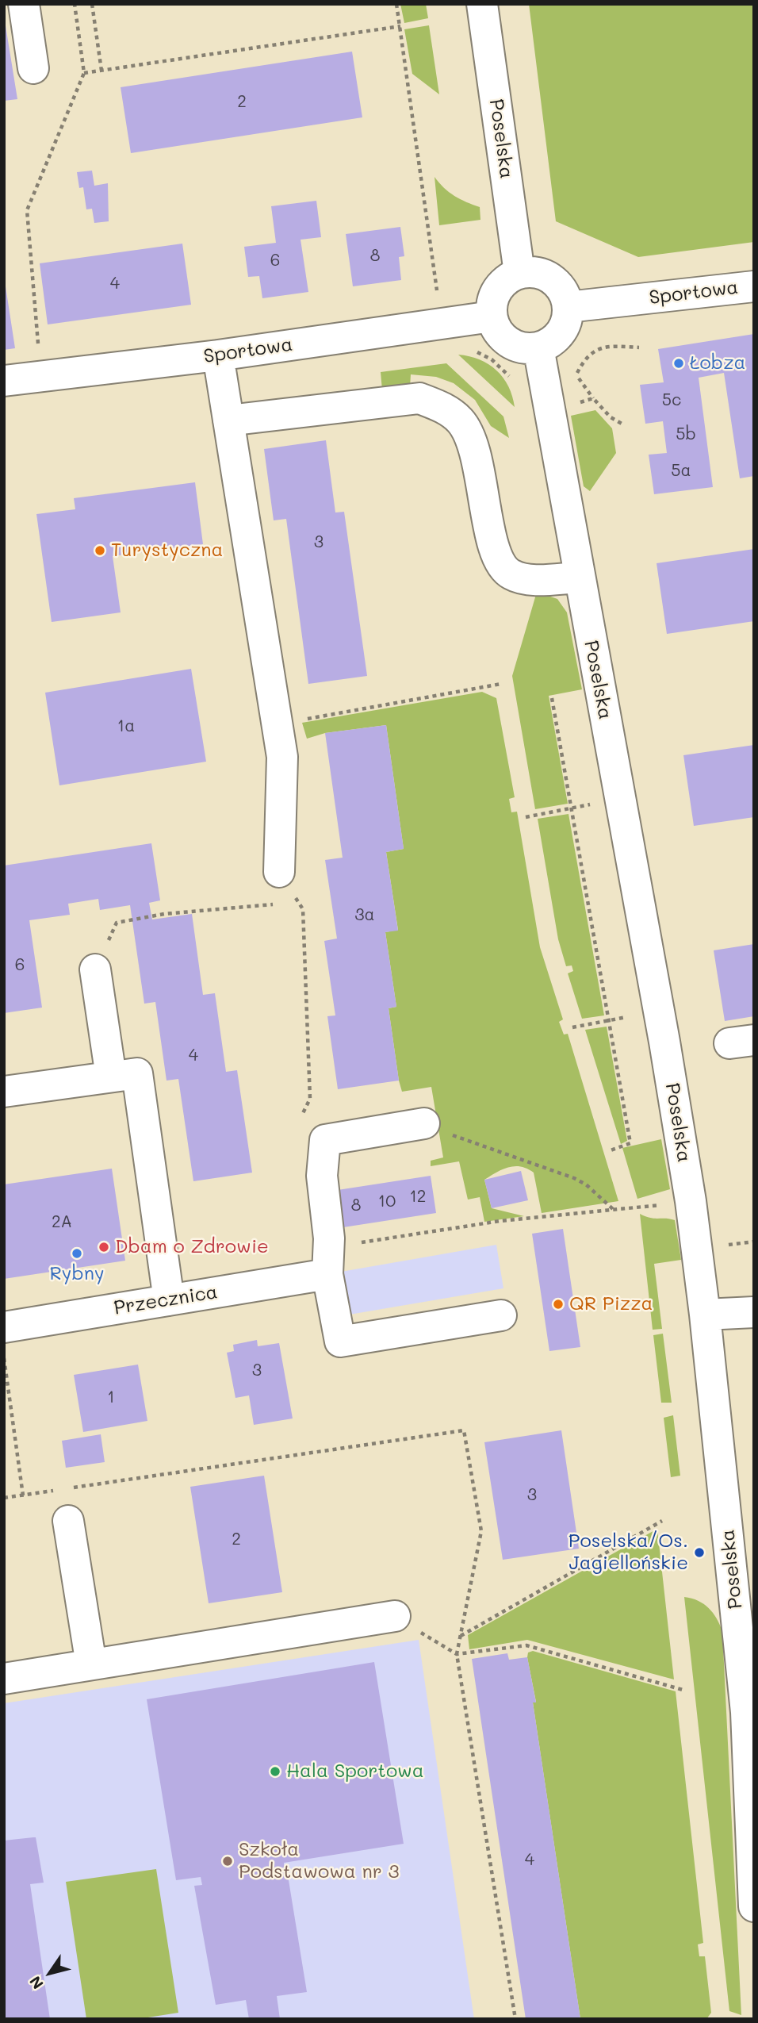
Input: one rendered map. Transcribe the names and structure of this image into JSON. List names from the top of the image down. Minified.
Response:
{"streets":{"street":["Poselska","Sportowa","Przecznica"]},"crossings":[["Poselska","Sportowa"]],"places":["Łobza","Turystyczna","Dbam o Zdrowie","Rybny","QR Pizza","Poselska/Os. Jagiellońskie","Hala Sportowa","Szkoła Podstawowa nr 3"],"house_numbers":["2","8","6","4","5c","5b","5a","3","1a","3a","6","4","12","10","8","2A","3","1","3","2","4"],"north":"bottom left"}
